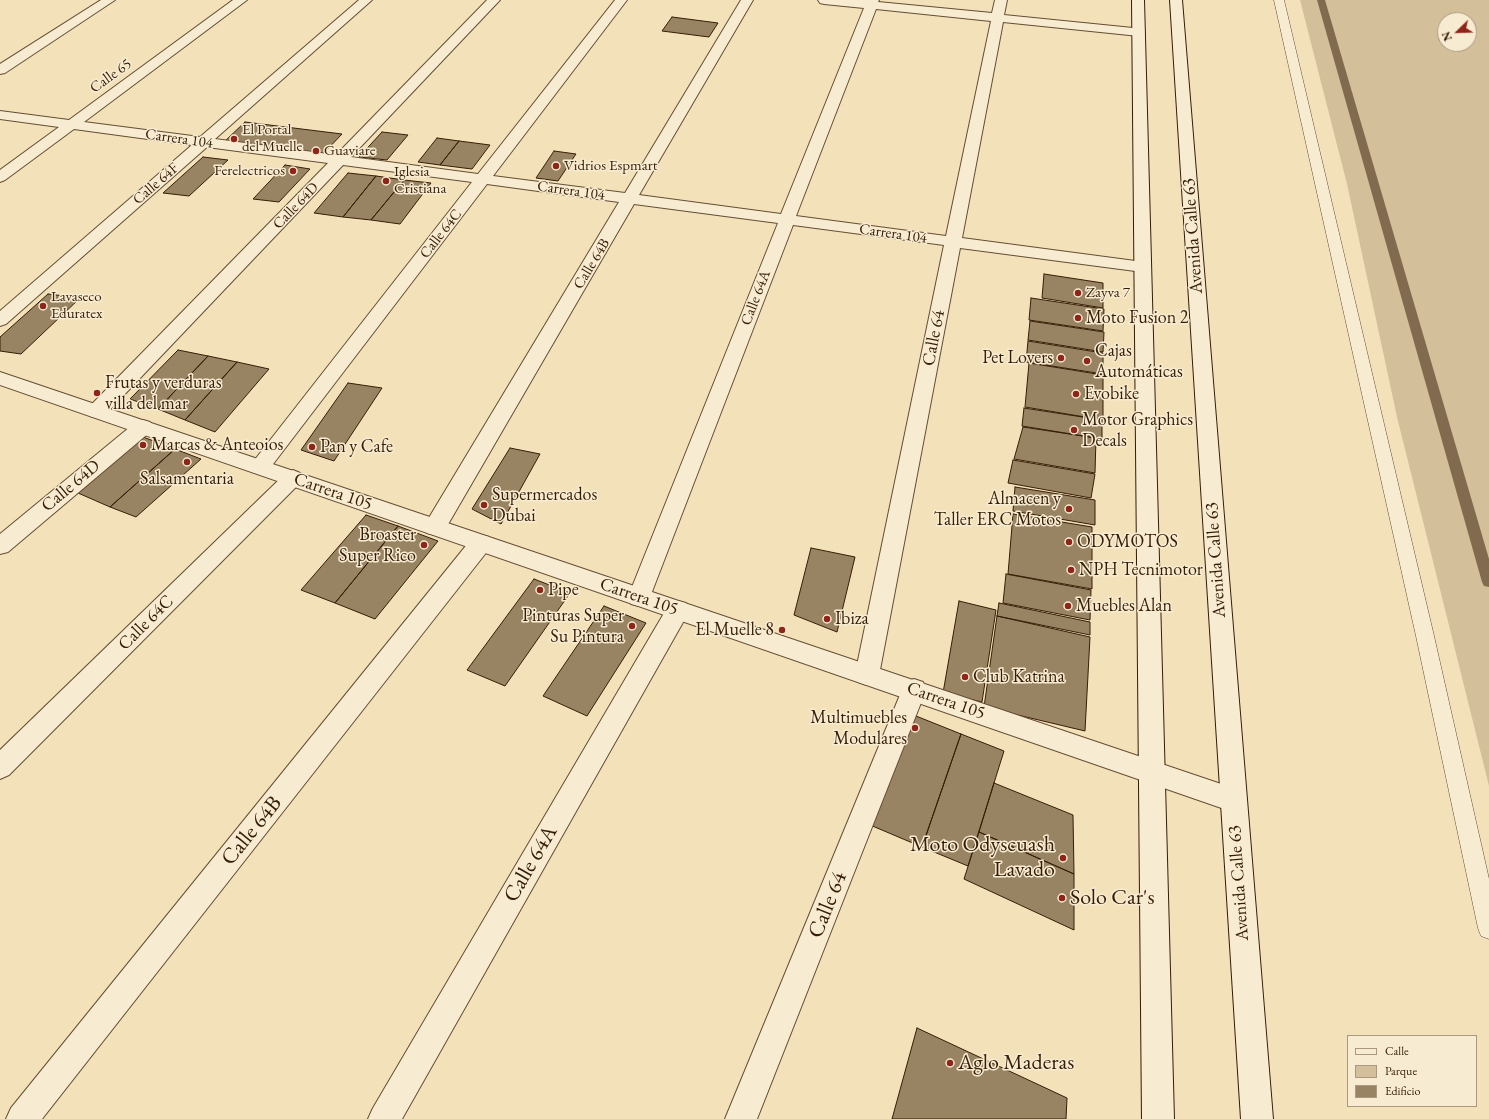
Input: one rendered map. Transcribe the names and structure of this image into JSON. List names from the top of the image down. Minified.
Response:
{"streets":{"street":["Calle 65","Carrera 104","Calle 64F","Calle 64D","Calle 64C","Avenida Calle 63","Calle 64B","Calle 64A","Calle 64","Carrera 105"]},"crossings":[["Calle 65","Carrera 104"],["Carrera 104","Calle 64F"],["Carrera 104","Calle 64D"],["Carrera 104","Calle 64C"],["Carrera 104","Calle 64B"],["Carrera 104","Calle 64A"],["Carrera 104","Calle 64"],["Calle 64D","Carrera 105"],["Calle 64C","Carrera 105"],["Avenida Calle 63","Carrera 105"],["Calle 64B","Carrera 105"],["Calle 64A","Carrera 105"],["Calle 64","Carrera 105"]],"places":["El Portal del Muelle","Guaviare","Vidrios Espmart","Ferelectricos","Iglesia Cristiana","Zayva 7","Lavaseco Eduratex","Moto Fusion 2","Pet Lovers","Cajas Automáticas","Frutas y verduras villa del mar","Evobike","Motor Graphics Decals","Marcas & Anteoios","Pan y Cafe","Salsamentaria","Supermercados Dubai","Almacen y Taller ERC Motos","ODYMOTOS","Broaster Super Rico","NPH Tecnimotor","Pipe","Muebles Alan","Ibiza","Pinturas Super Su Pintura","El Muelle 8","Club Katrina","Multimuebles Modulares","Moto Odyscuash Lavado","Solo Car's","Aglo Maderas"],"legend":["Calle","Parque","Edificio"],"north":"bottom left"}
